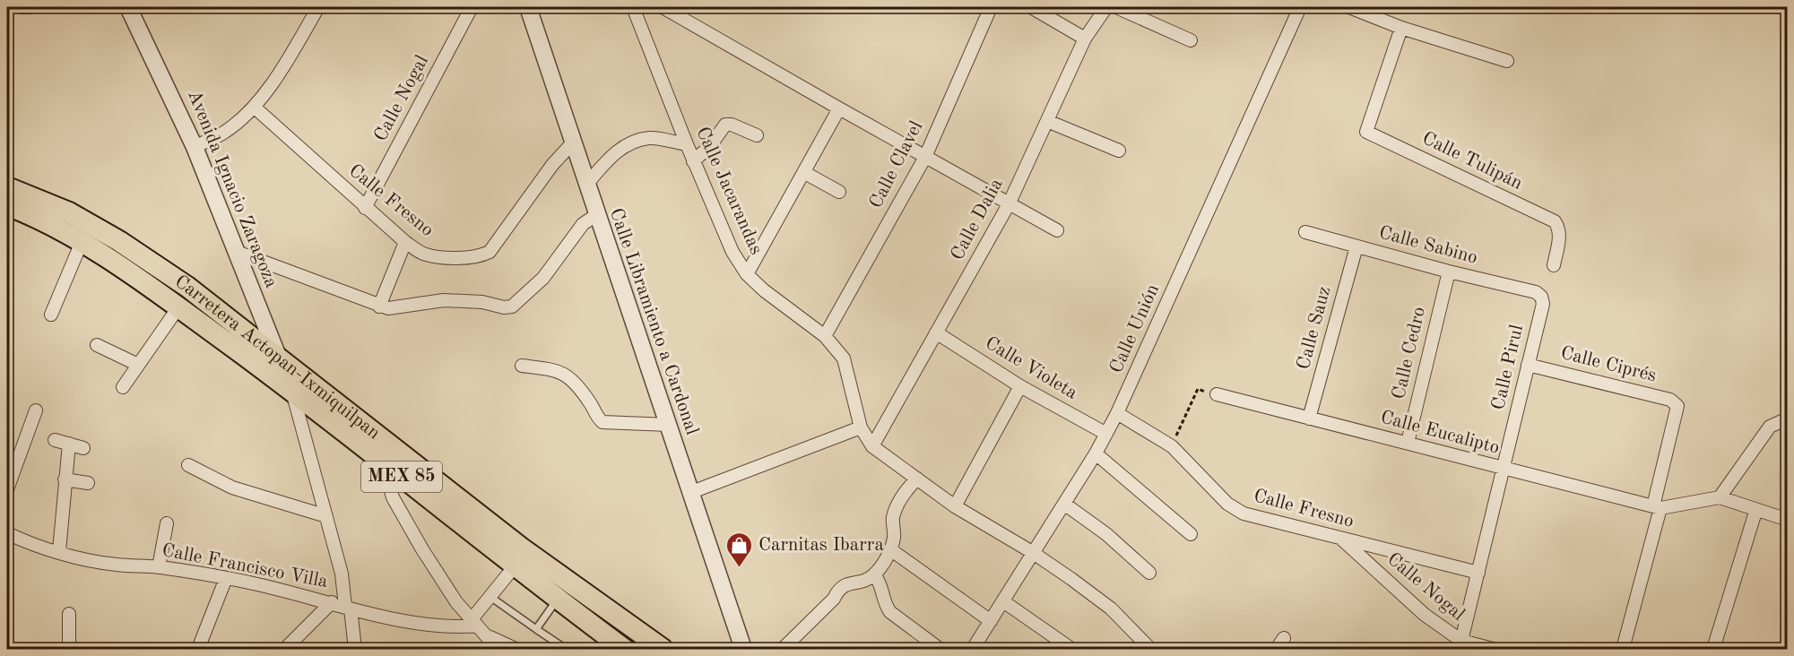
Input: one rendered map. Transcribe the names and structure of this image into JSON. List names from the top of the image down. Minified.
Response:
{"streets":{"main road":["Carretera Actopan-Ixmiquilpan","MEX 85"],"street":["Calle Nogal","Calle Tulipán","Calle Clavel","Avenida Ignacio Zaragoza","Calle Jacarandas","Calle Fresno","Calle Dalia","Calle Sabino","Calle Libramiento a Cardonal","Calle Sauz","Calle Unión","Calle Cedro","Calle Ciprés","Calle Pirul","Calle Violeta","Calle Eucalipto","Calle Francisco Villa"]},"crossings":[["Calle Nogal","Calle Fresno"],["Calle Nogal","Calle Pirul"],["Calle Clavel","Calle Jacarandas"],["Avenida Ignacio Zaragoza","Carretera Actopan-Ixmiquilpan"],["Avenida Ignacio Zaragoza","MEX 85"],["Calle Jacarandas","Calle Dalia"],["Calle Jacarandas","Calle Unión"],["Calle Fresno","Calle Libramiento a Cardonal"],["Calle Fresno","Calle Unión"],["Calle Fresno","Calle Pirul"],["Calle Dalia","Calle Violeta"],["Calle Sabino","Calle Sauz"],["Calle Sabino","Calle Cedro"],["Calle Sabino","Calle Pirul"],["Calle Sauz","Calle Eucalipto"],["Calle Unión","Calle Violeta"],["Calle Cedro","Calle Eucalipto"],["Calle Ciprés","Calle Pirul"],["Calle Ciprés","Calle Eucalipto"],["Calle Pirul","Calle Eucalipto"]],"places":{"shop":["Carnitas Ibarra"]}}
